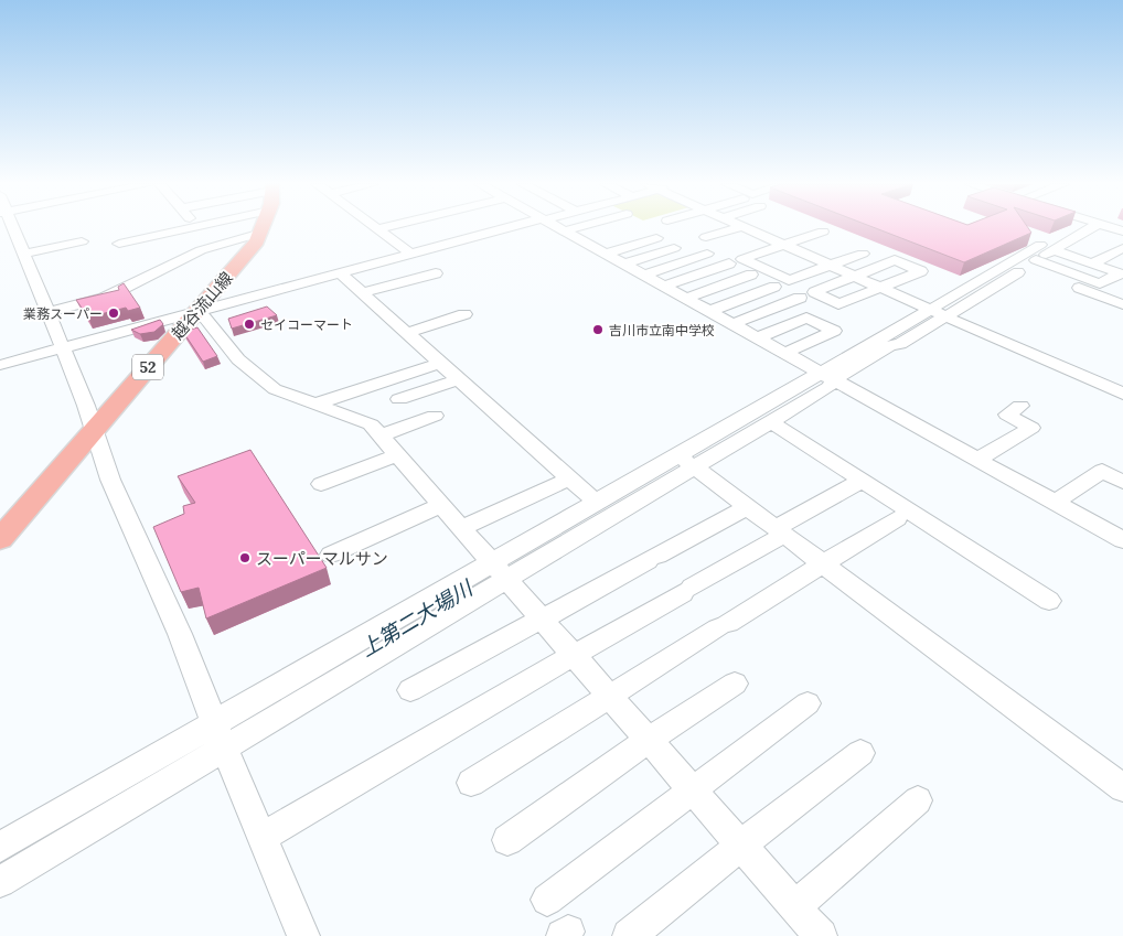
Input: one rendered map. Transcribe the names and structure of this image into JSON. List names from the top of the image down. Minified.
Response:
{"streets":{"main road":["越谷流山線","52"]},"water":["上第二大場川"],"places":["業務スーパー","セイコーマート","吉川市立南中学校","スーパーマルサン"]}
